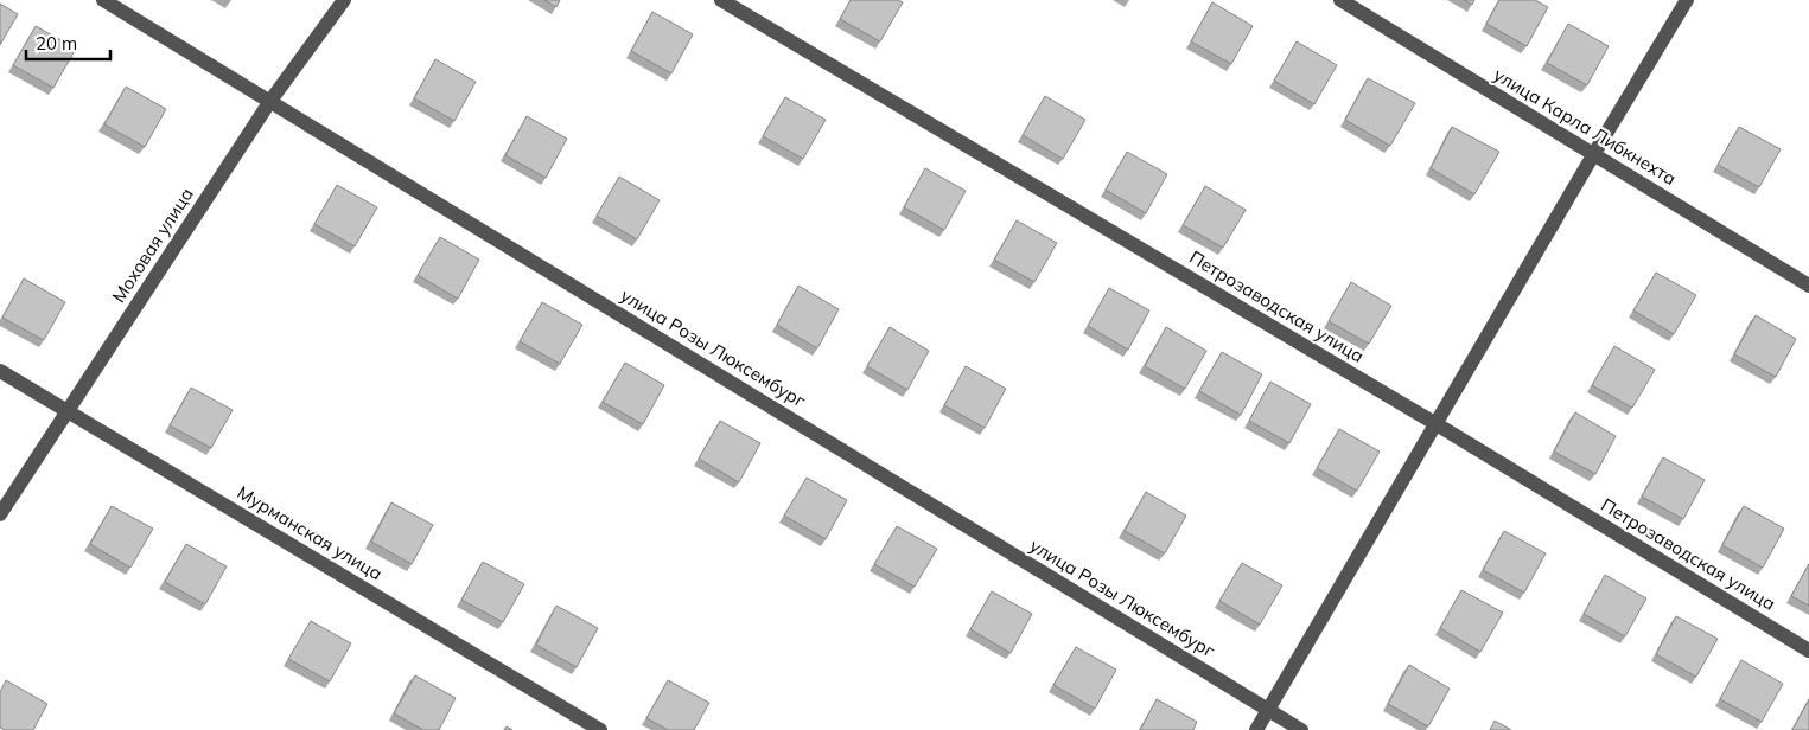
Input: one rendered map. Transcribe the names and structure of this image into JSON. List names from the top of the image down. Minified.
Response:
{"streets":{"street":["улица Карла Либкнехта","Моховая улица","Петрозаводская улица","улица Розы Люксембург","Мурманская улица"]},"crossings":[["Моховая улица","улица Розы Люксембург"],["Моховая улица","Мурманская улица"]],"scale_bar":"20 m"}
